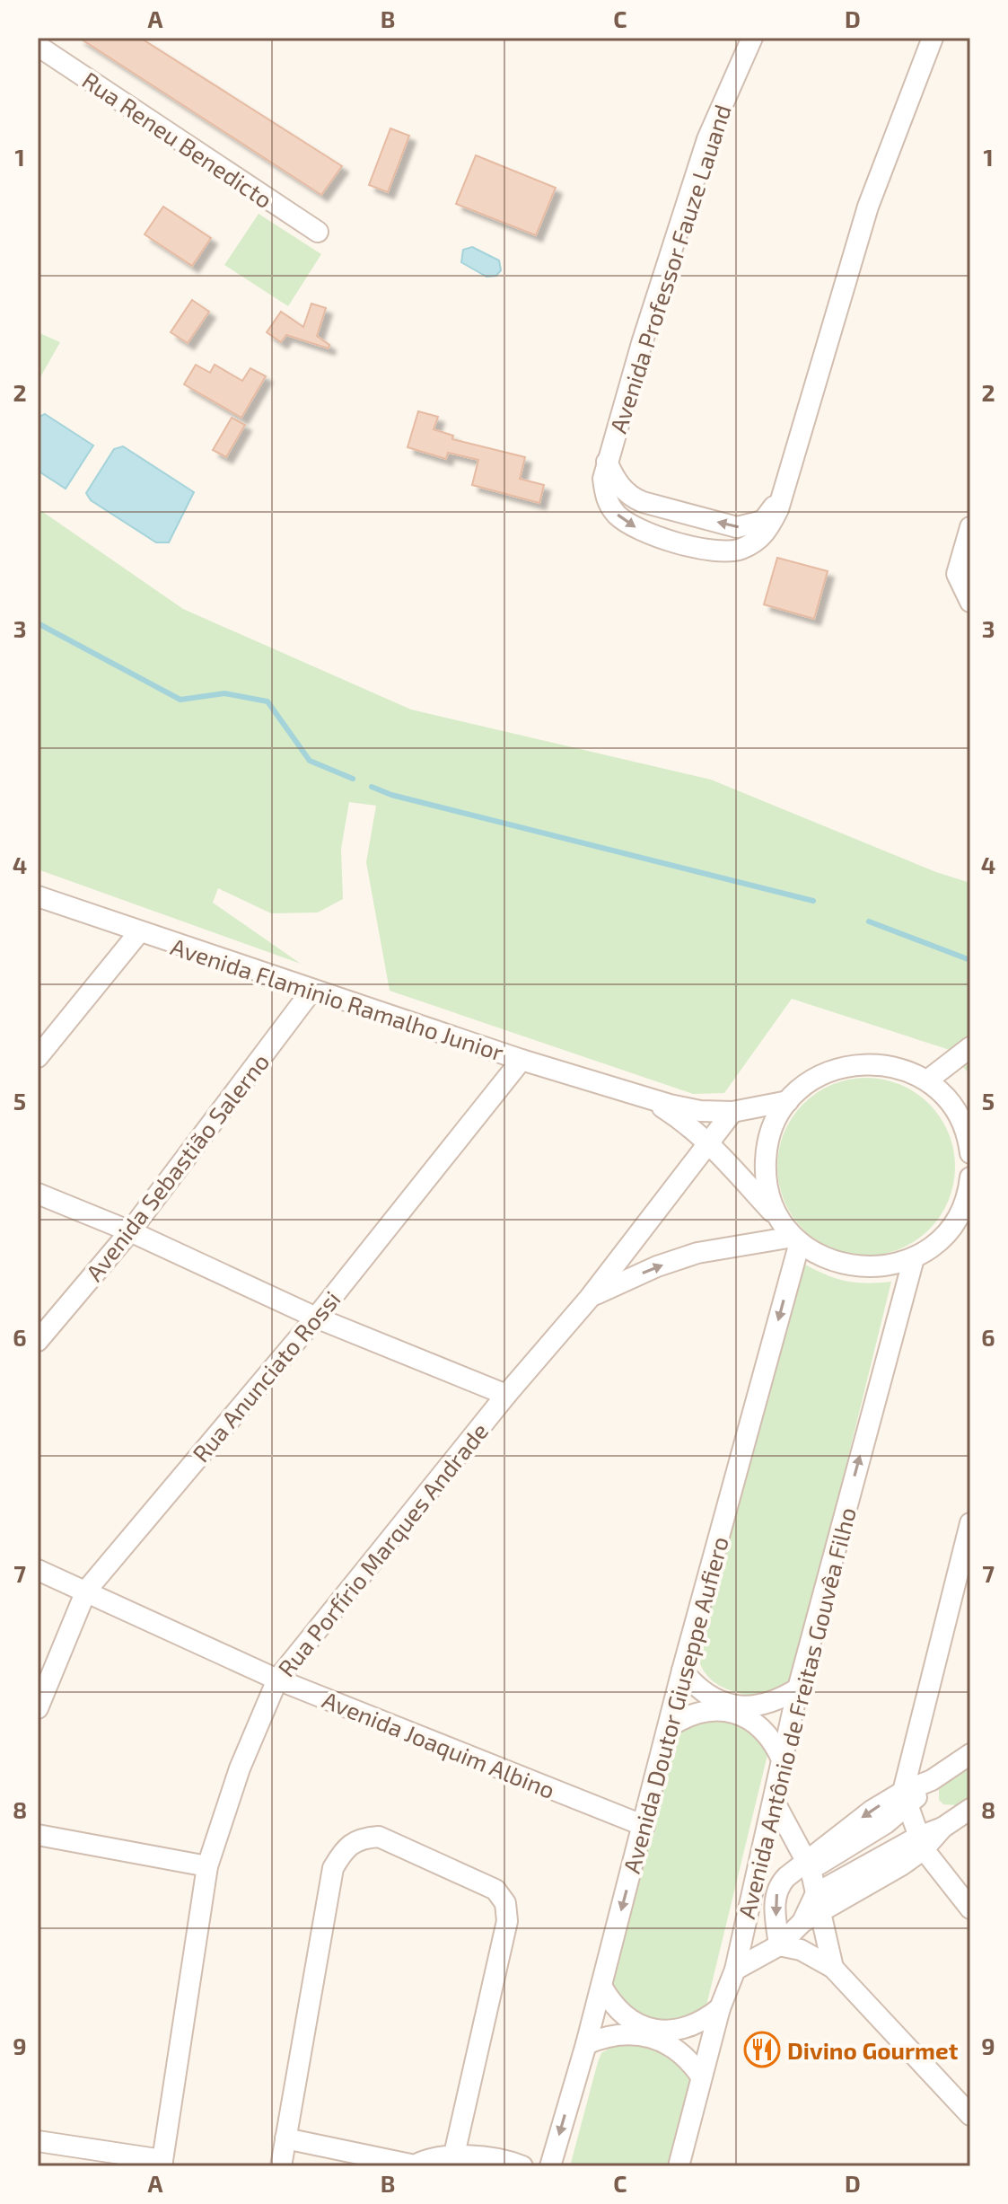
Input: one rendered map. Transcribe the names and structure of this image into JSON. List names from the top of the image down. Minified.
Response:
{"streets":{"street":["Rua Reneu Benedicto","Avenida Professor Fauze Lauand","Avenida Flaminio Ramalho Junior","Avenida Sebastião Salerno","Rua Anunciato Rossi","Rua Porfírio Marques Andrade","Avenida Doutor Giuseppe Aufiero","Avenida Antônio de Freitas Gouvêa Filho","Avenida Joaquim Albino"]},"crossings":[["Avenida Flaminio Ramalho Junior","Avenida Sebastião Salerno"],["Avenida Flaminio Ramalho Junior","Rua Anunciato Rossi"],["Avenida Flaminio Ramalho Junior","Rua Porfírio Marques Andrade"],["Avenida Flaminio Ramalho Junior","Avenida Doutor Giuseppe Aufiero"],["Avenida Flaminio Ramalho Junior","Avenida Antônio de Freitas Gouvêa Filho"],["Rua Anunciato Rossi","Avenida Joaquim Albino"],["Rua Porfírio Marques Andrade","Avenida Doutor Giuseppe Aufiero"],["Rua Porfírio Marques Andrade","Avenida Joaquim Albino"],["Avenida Doutor Giuseppe Aufiero","Avenida Joaquim Albino"]],"one_way":["Avenida Doutor Giuseppe Aufiero"],"places":{"restaurant":["Divino Gourmet"]},"grid":{"columns":["A","B","C","D"],"rows":["1","2","3","4","5","6","7","8","9"]}}
